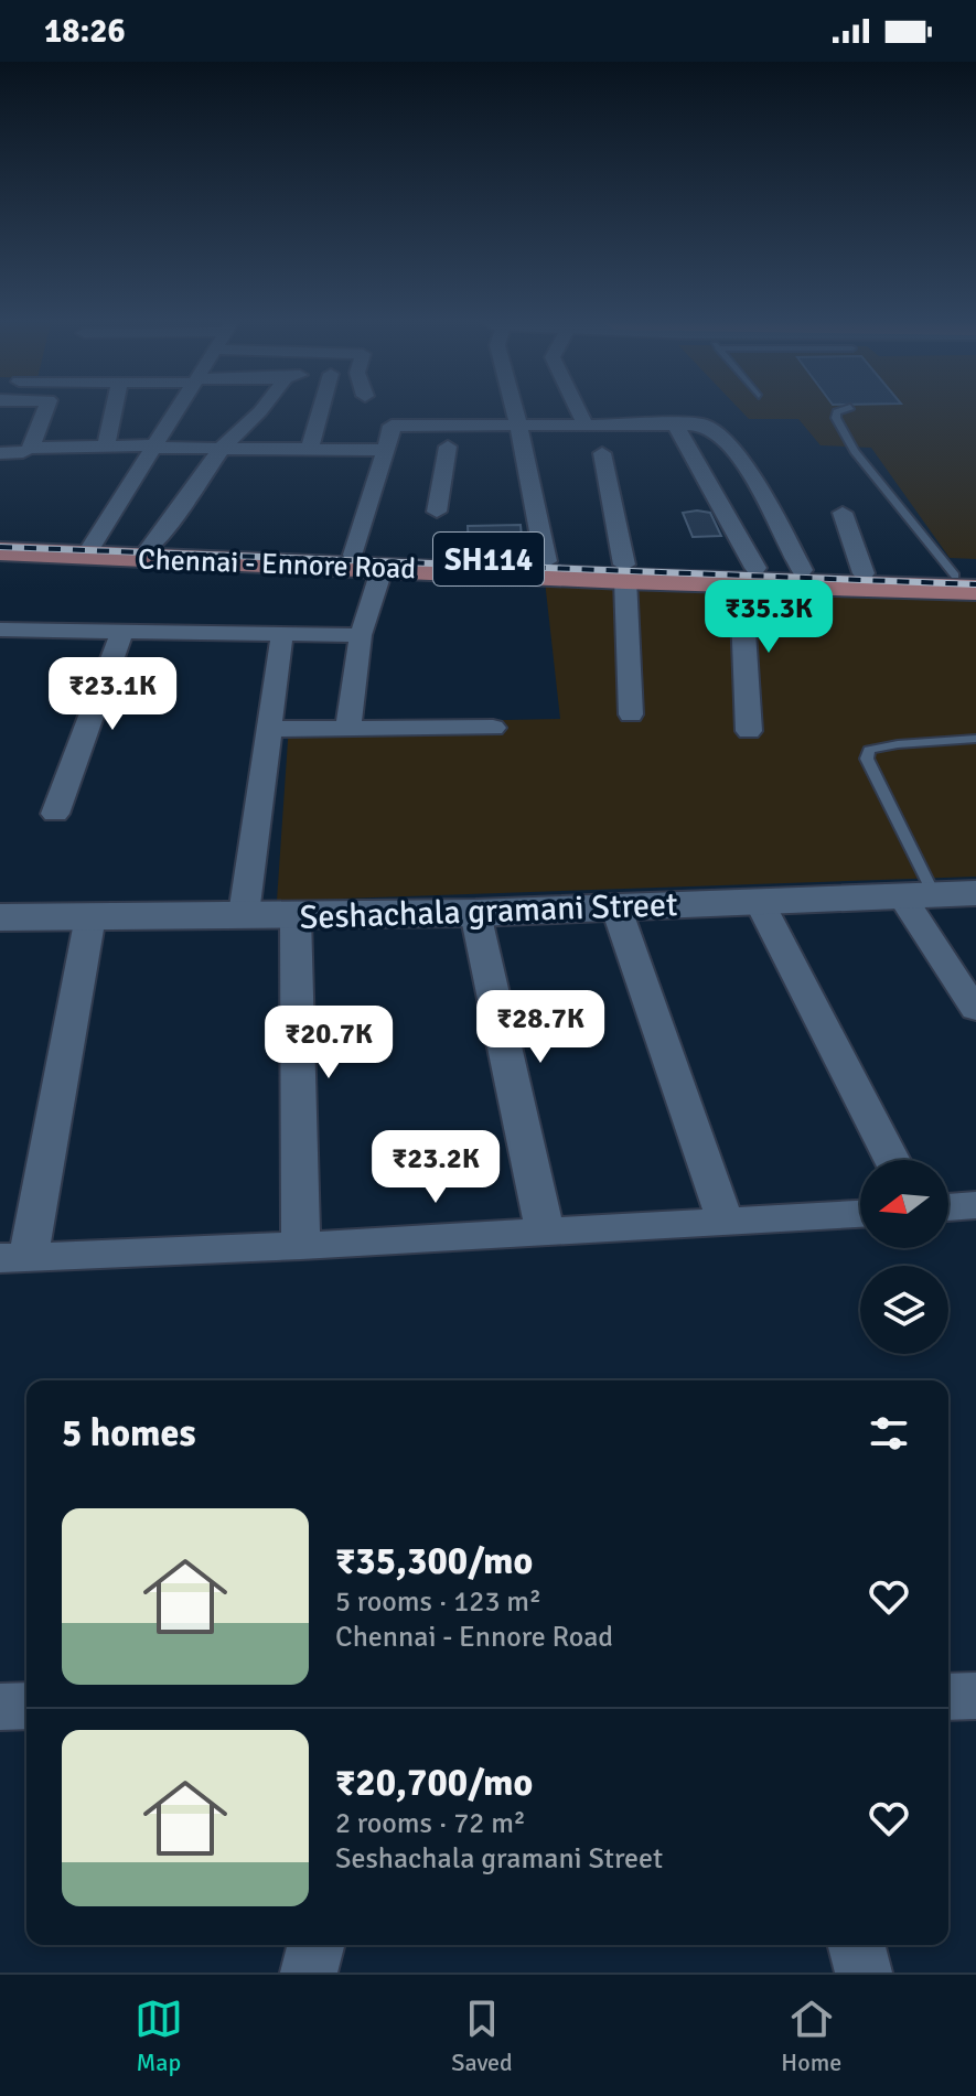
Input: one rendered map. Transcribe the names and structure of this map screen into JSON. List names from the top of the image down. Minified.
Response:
{"streets":{"main road":["SH114","Chennai - Ennore Road"],"street":["Seshachala gramani Street"]},"north":"left","page":{"status":"18:26","price":["₹35.3K","₹23.1K","₹28.7K","₹20.7K","₹23.2K"],"heading":"5 homes","list":[{"name":"₹35,300/mo","note":"5 rooms · 123 m² · Chennai - Ennore Road"},{"name":"₹20,700/mo","note":"2 rooms · 72 m² · Seshachala gramani Street"}],"tabs":["Map","Saved","Home"]}}
